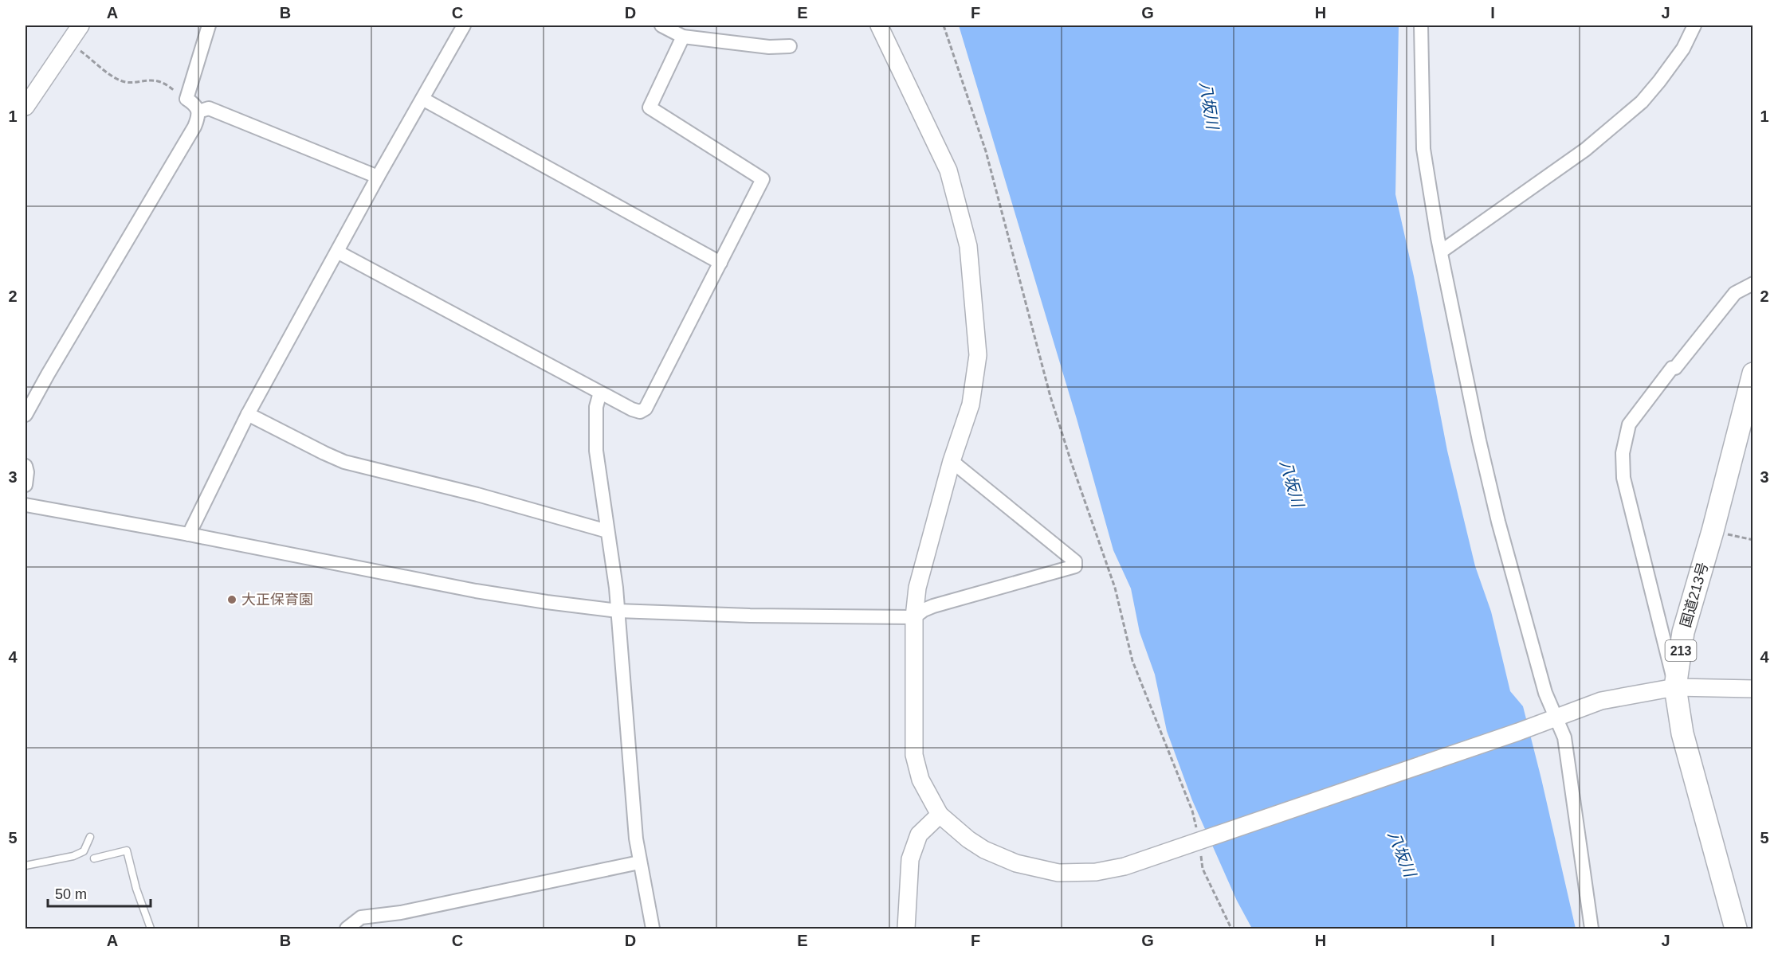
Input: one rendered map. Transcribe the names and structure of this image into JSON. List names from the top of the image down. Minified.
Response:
{"streets":{"highway":["国道213号","213"]},"water":["八坂川"],"places":["大正保育園"],"scale_bar":"50 m","grid":{"columns":["A","B","C","D","E","F","G","H","I","J"],"rows":["1","2","3","4","5"]}}
